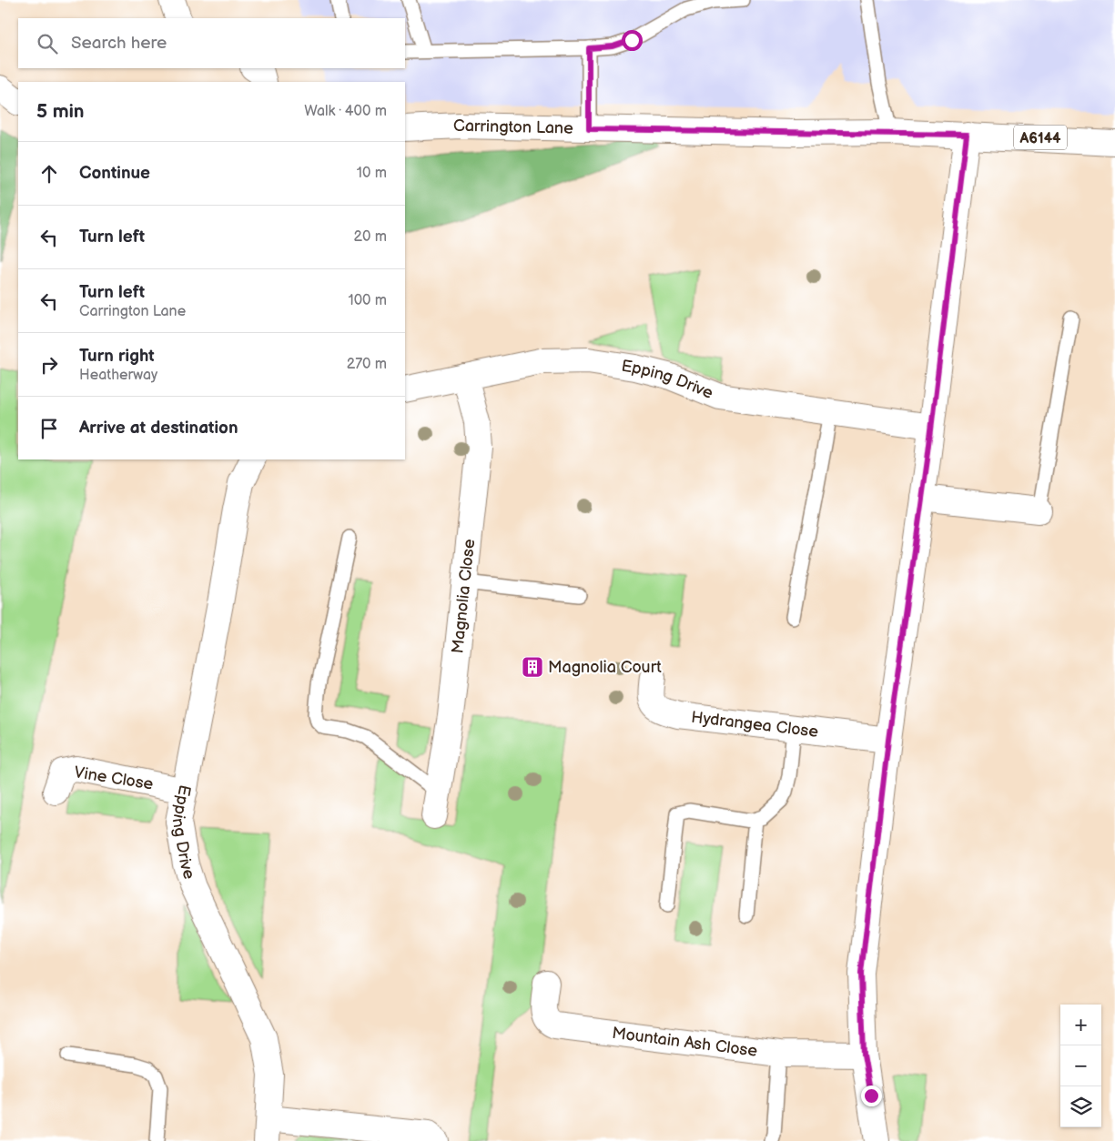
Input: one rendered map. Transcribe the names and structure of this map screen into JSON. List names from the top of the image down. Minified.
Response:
{"streets":{"street":["Carrington Lane","A6144","Epping Drive","Magnolia Close","Hydrangea Close","Vine Close","Mountain Ash Close"]},"crossings":[["Epping Drive","Magnolia Close"],["Epping Drive","Vine Close"]],"places":{"building":["Magnolia Court"]},"page":{"search":"Search here","heading":["5 min","Walk · 400 m"],"list":[["Continue","10 m"],["Turn left","20 m"],["Turn left","Carrington Lane","100 m"],["Turn right","Heatherway","270 m"],"Arrive at destination"],"map_buttons":["+","−"]}}
